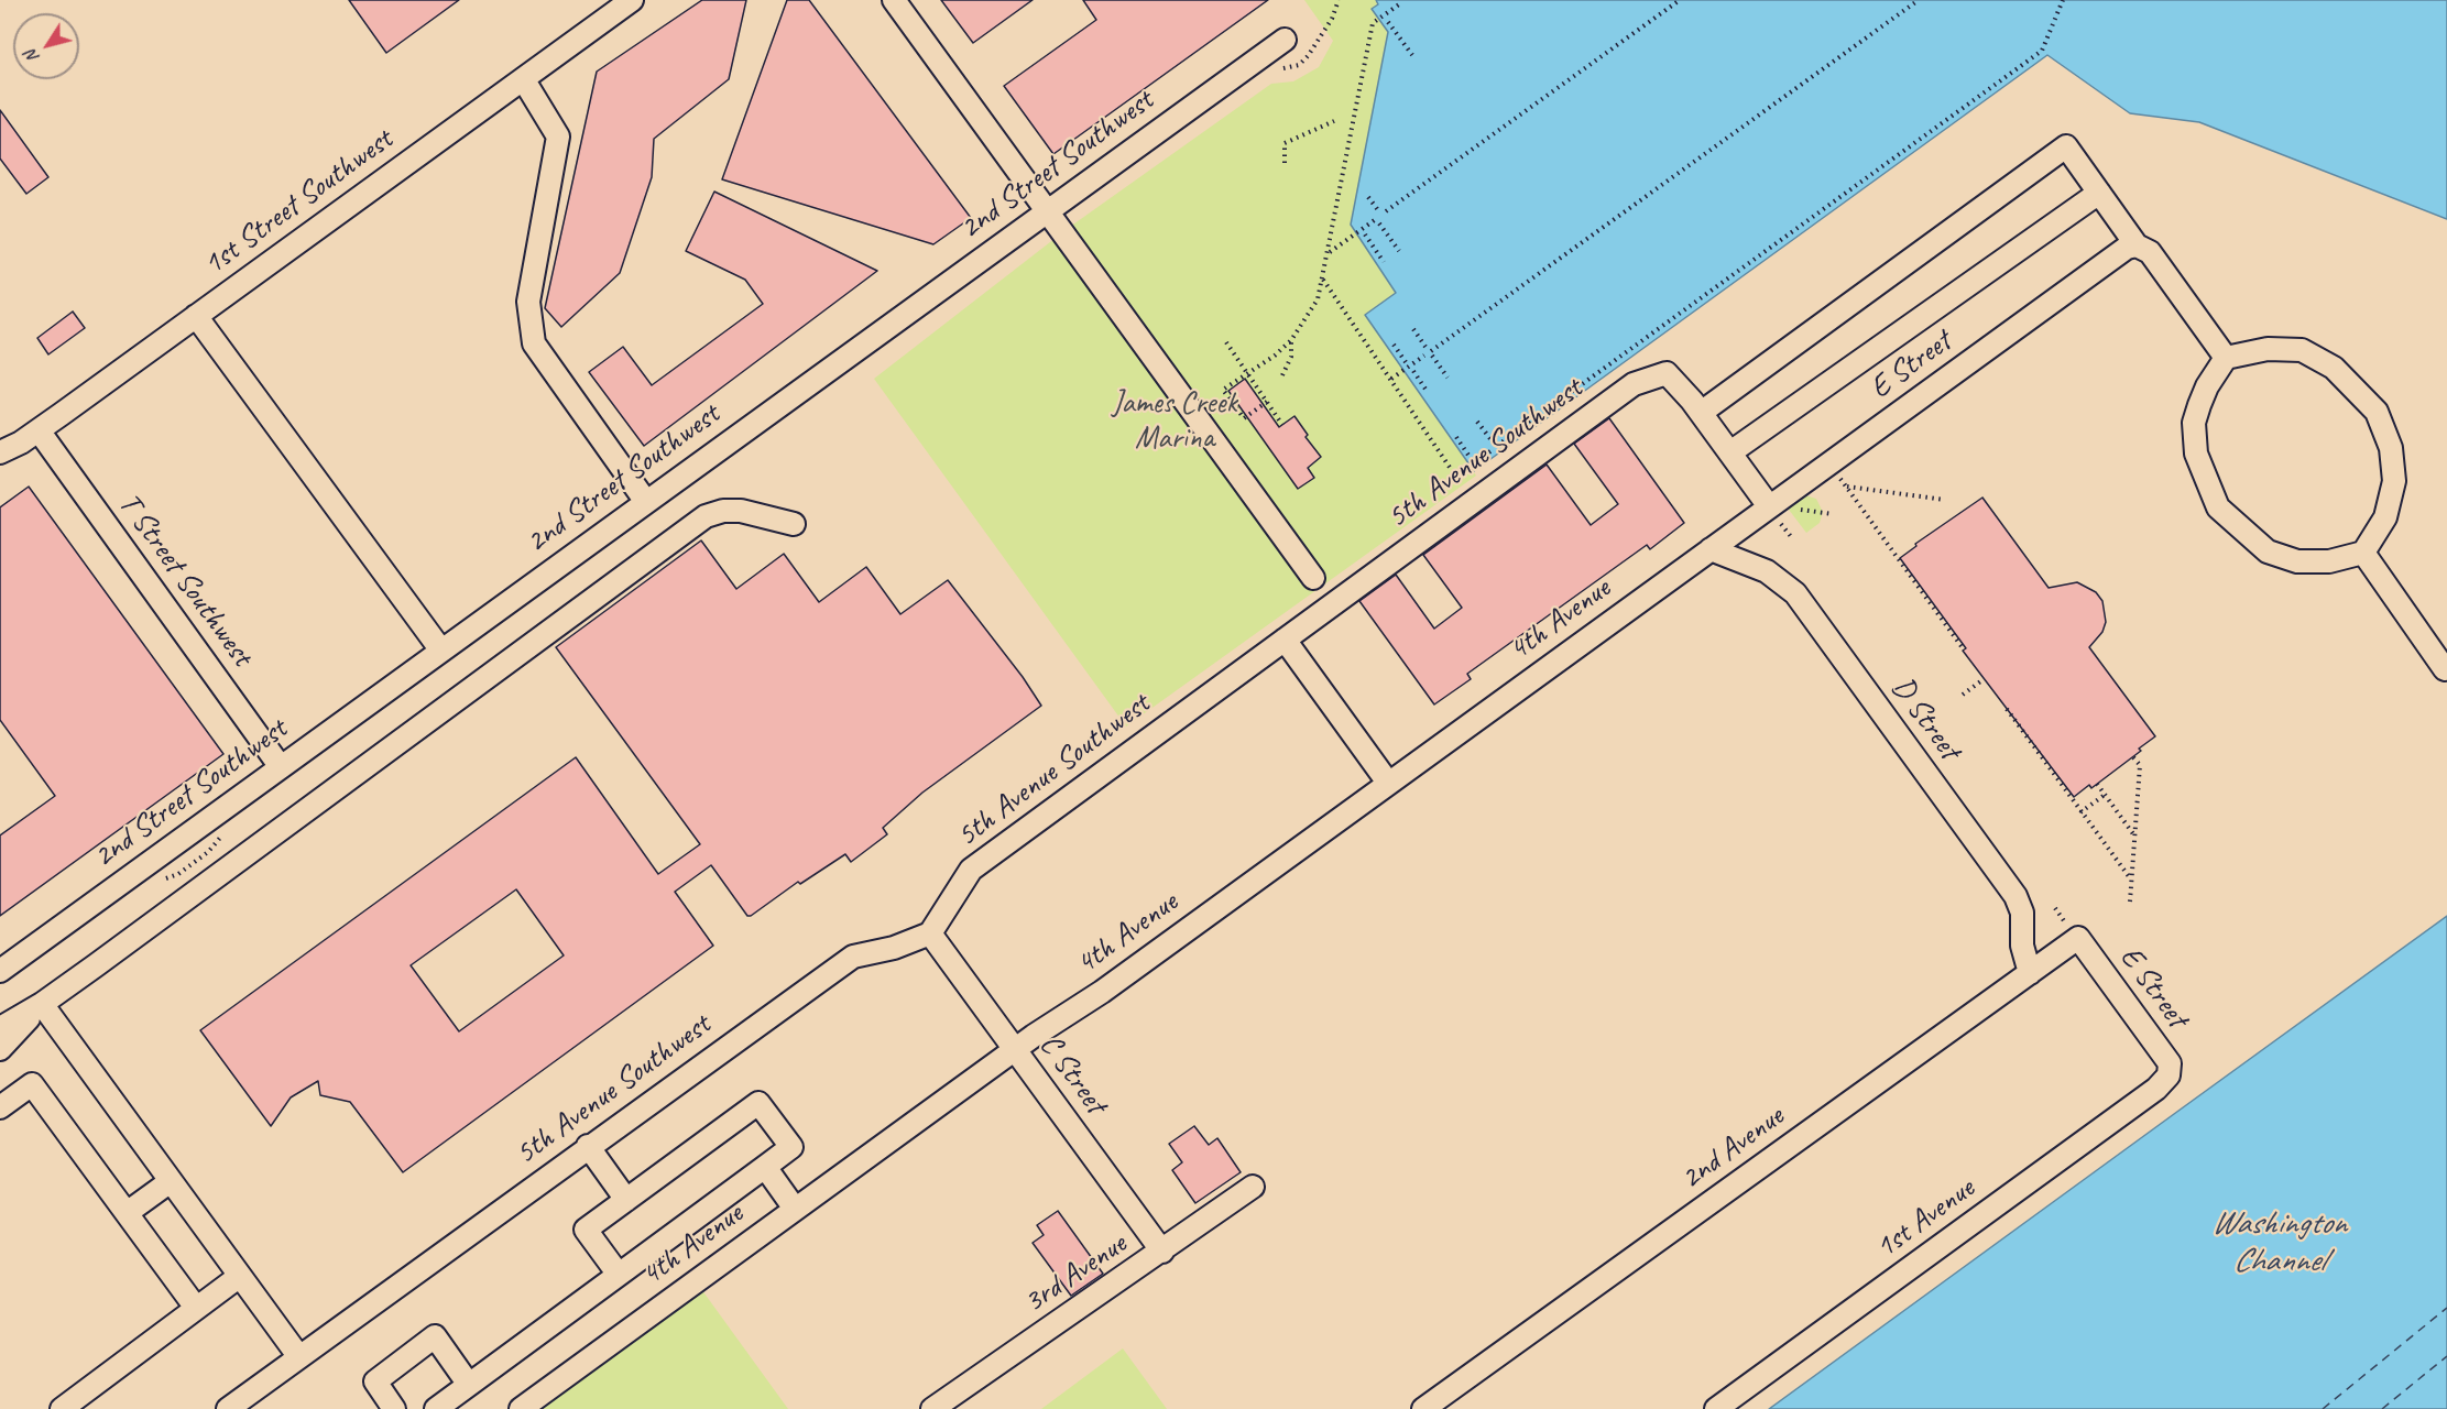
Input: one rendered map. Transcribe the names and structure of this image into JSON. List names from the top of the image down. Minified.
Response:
{"streets":{"street":["2nd Street Southwest","1st Street Southwest","E Street","5th Avenue Southwest","T Street Southwest","4th Avenue","D Street","C Street","2nd Avenue","1st Avenue","3rd Avenue"]},"crossings":[["2nd Street Southwest","T Street Southwest"],["1st Street Southwest","T Street Southwest"],["E Street","4th Avenue"],["E Street","2nd Avenue"],["E Street","1st Avenue"],["5th Avenue Southwest","C Street"],["4th Avenue","D Street"],["4th Avenue","C Street"],["D Street","2nd Avenue"],["C Street","3rd Avenue"]],"water":["Washington Channel"],"parks":["James Creek Marina"],"north":"bottom left"}
